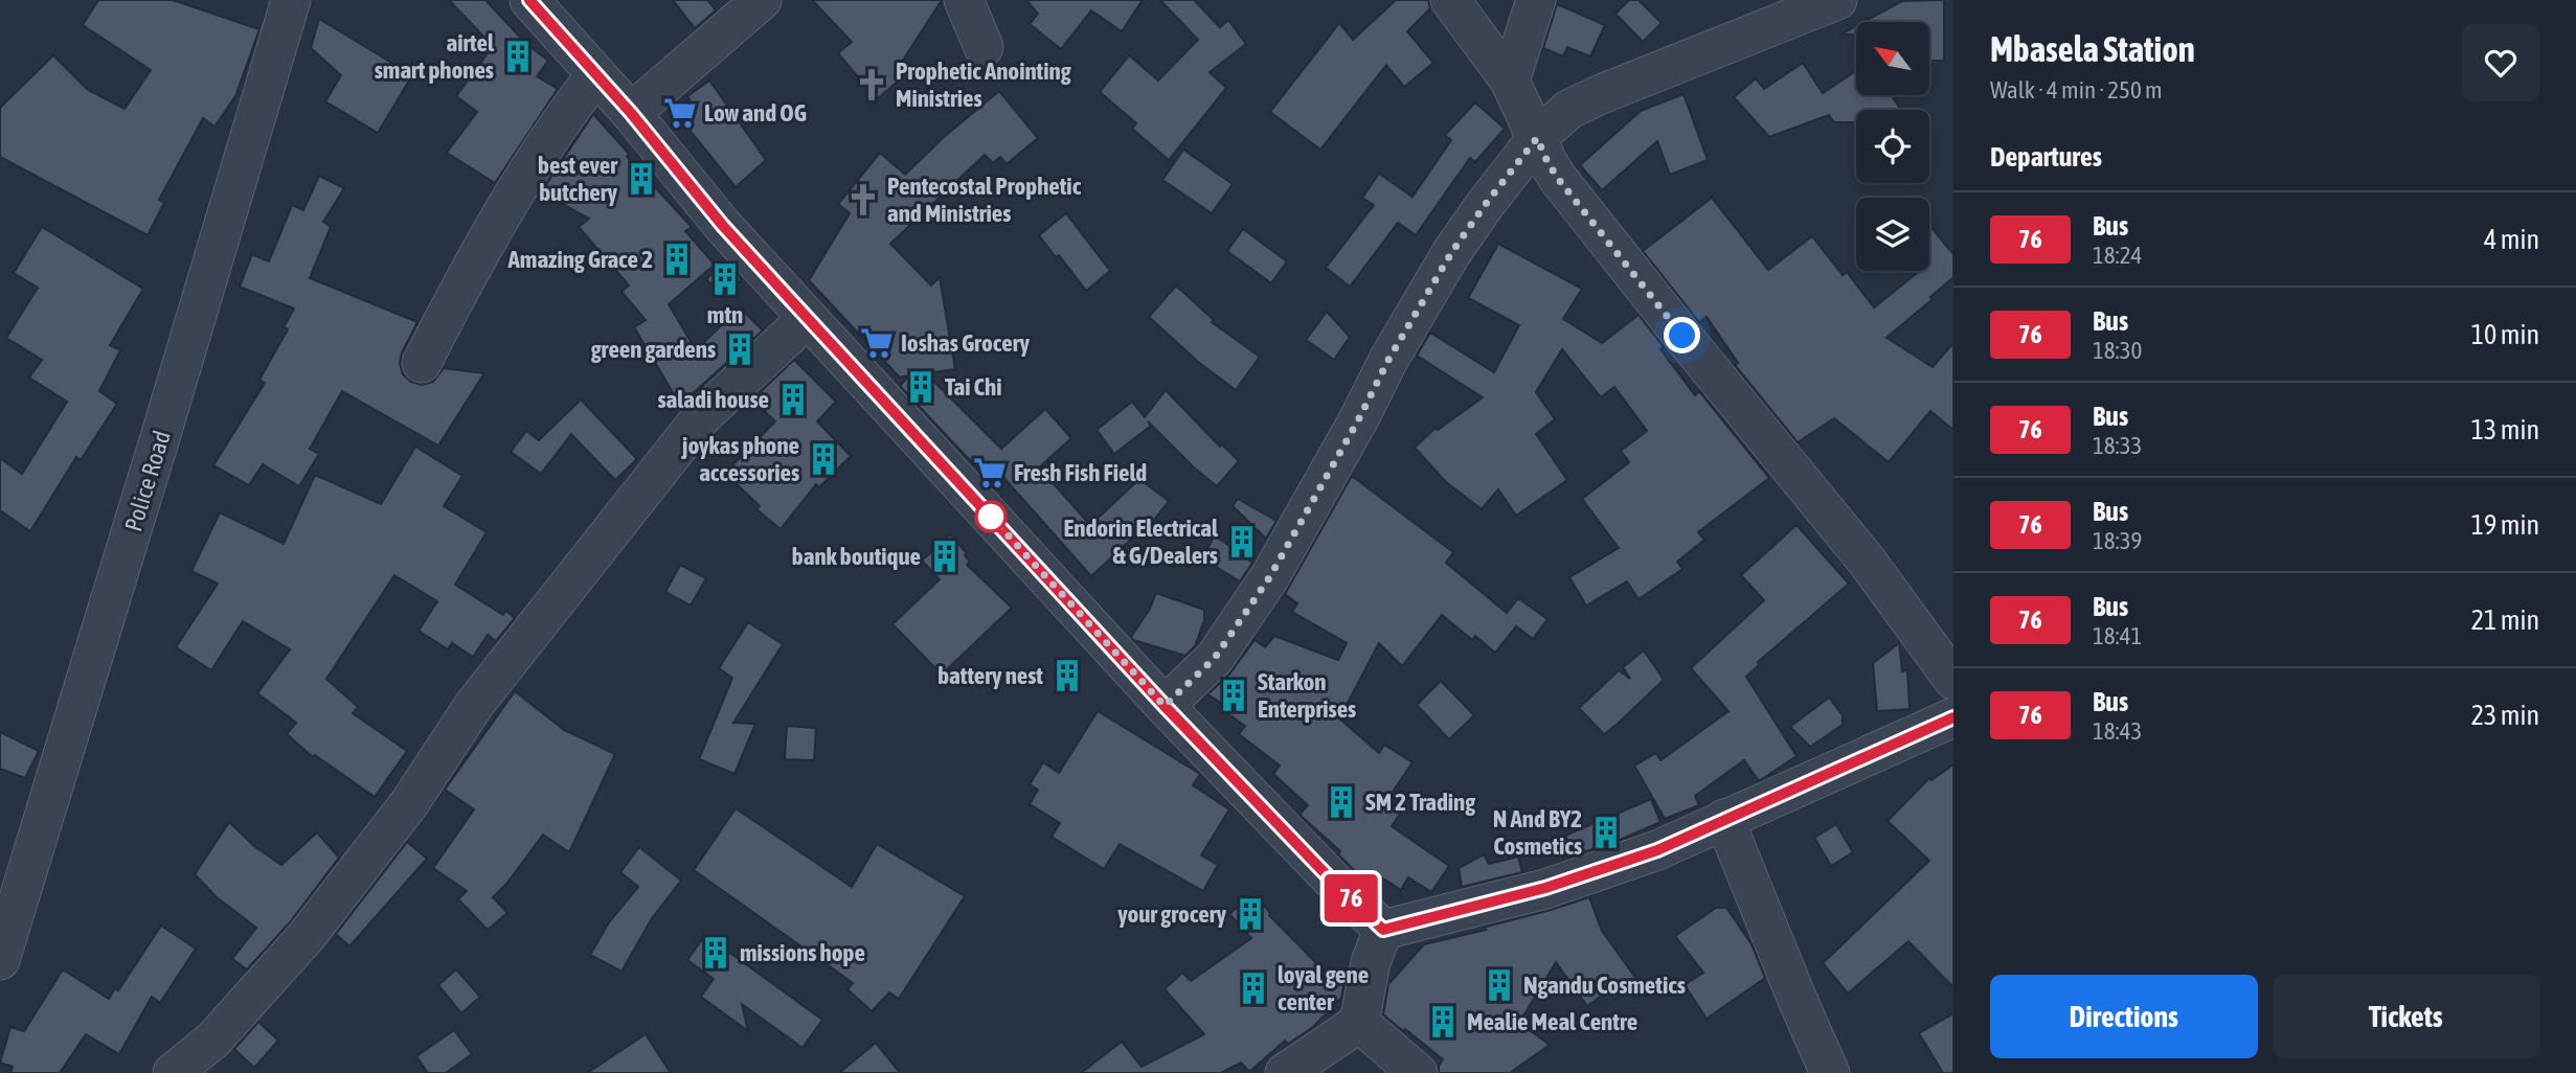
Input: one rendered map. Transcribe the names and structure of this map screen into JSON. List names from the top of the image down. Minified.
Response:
{"streets":{"street":["Police Road"]},"places":{"building":["airtel smart phones","best ever butchery","Amazing Grace 2","mtn","green gardens","Tai Chi","saladi house","joykas phone accessories","Endorin Electrical & G/Dealers","bank boutique","battery nest","Starkon Enterprises","SM 2 Trading","N And BY2 Cosmetics","your grocery","missions hope","Ngandu Cosmetics","loyal gene center","Mealie Meal Centre"],"church":["Prophetic Anointing Ministries","Pentecostal Prophetic and Ministries"],"supermarket":["Low and OG","Ioshas Grocery","Fresh Fish Field"]},"lines":["bus line 76"],"north":"top left","page":{"on_map":"76","heading":[["Mbasela Station","Walk · 4 min · 250 m"],"Departures"],"list":[{"mark":"76","name":"Bus","note":"18:24","value":"4 min"},{"mark":"76","name":"Bus","note":"18:30","value":"10 min"},{"mark":"76","name":"Bus","note":"18:33","value":"13 min"},{"mark":"76","name":"Bus","note":"18:39","value":"19 min"},{"mark":"76","name":"Bus","note":"18:41","value":"21 min"},{"mark":"76","name":"Bus","note":"18:43","value":"23 min"}],"buttons":["Directions","Tickets"]}}
